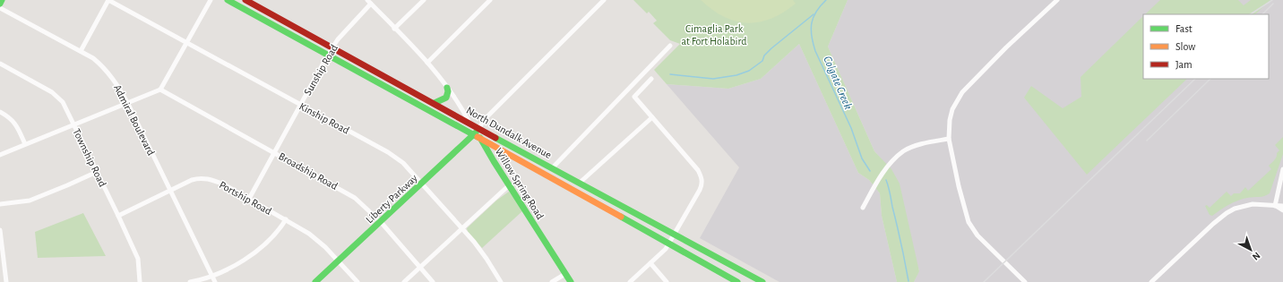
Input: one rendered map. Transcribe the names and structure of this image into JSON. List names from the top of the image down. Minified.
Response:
{"streets":{"main road":["North Dundalk Avenue","Willow Spring Road","Liberty Parkway"],"street":["Sunship Road","Kinship Road","Admiral Boulevard","Township Road","Broadship Road","Portship Road"]},"crossings":[["Sunship Road","Kinship Road"],["Sunship Road","North Dundalk Avenue"],["Sunship Road","Broadship Road"],["Sunship Road","Portship Road"],["Kinship Road","Liberty Parkway"],["Admiral Boulevard","Portship Road"],["North Dundalk Avenue","Willow Spring Road"],["North Dundalk Avenue","Liberty Parkway"],["Township Road","Portship Road"],["Broadship Road","Liberty Parkway"],["Portship Road","Liberty Parkway"]],"water":["Colgate Creek"],"parks":["Cimaglia Park at Fort Holabird"],"legend":["Fast","Slow","Jam"],"north":"bottom right"}
